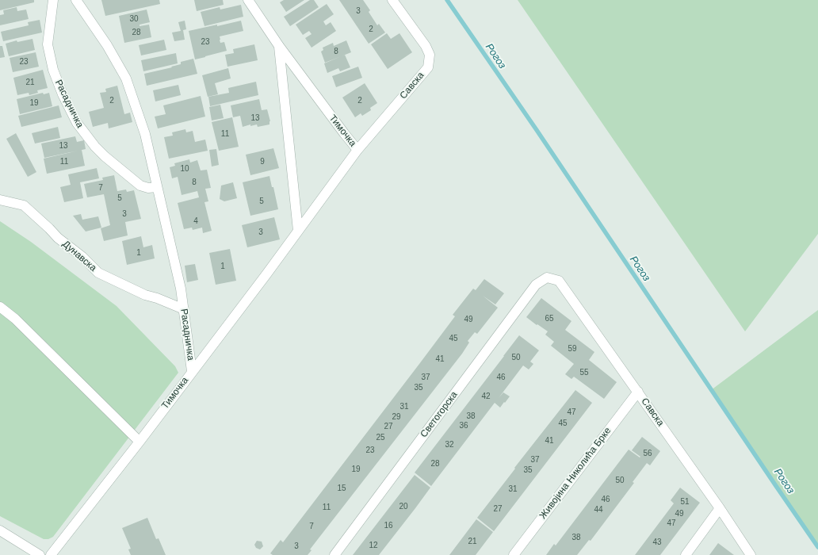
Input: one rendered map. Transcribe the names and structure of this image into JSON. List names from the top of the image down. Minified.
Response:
{"streets":{"street":["Савска","Расадничка","Тимочка","Дунавска","Светогорска","Живојина Николића Брке"]},"crossings":[["Савска","Тимочка"],["Савска","Светогорска"],["Савска","Живојина Николића Брке"],["Расадничка","Тимочка"],["Расадничка","Дунавска"]],"water":["Рогоз"],"house_numbers":["3","30","2","28","23","8","23","21","2","2","19","13","11","13","11","9","10","8","7","5","5","3","4","3","1","1","65","49","45","59","50","41","55","37","46","35","42","31","47","38","29","45","36","27","25","41","32","23","56","37","28","19","35","50","15","31","46","51","20","11","27","44","49","47","16","7","38","21","43","12","3"]}
